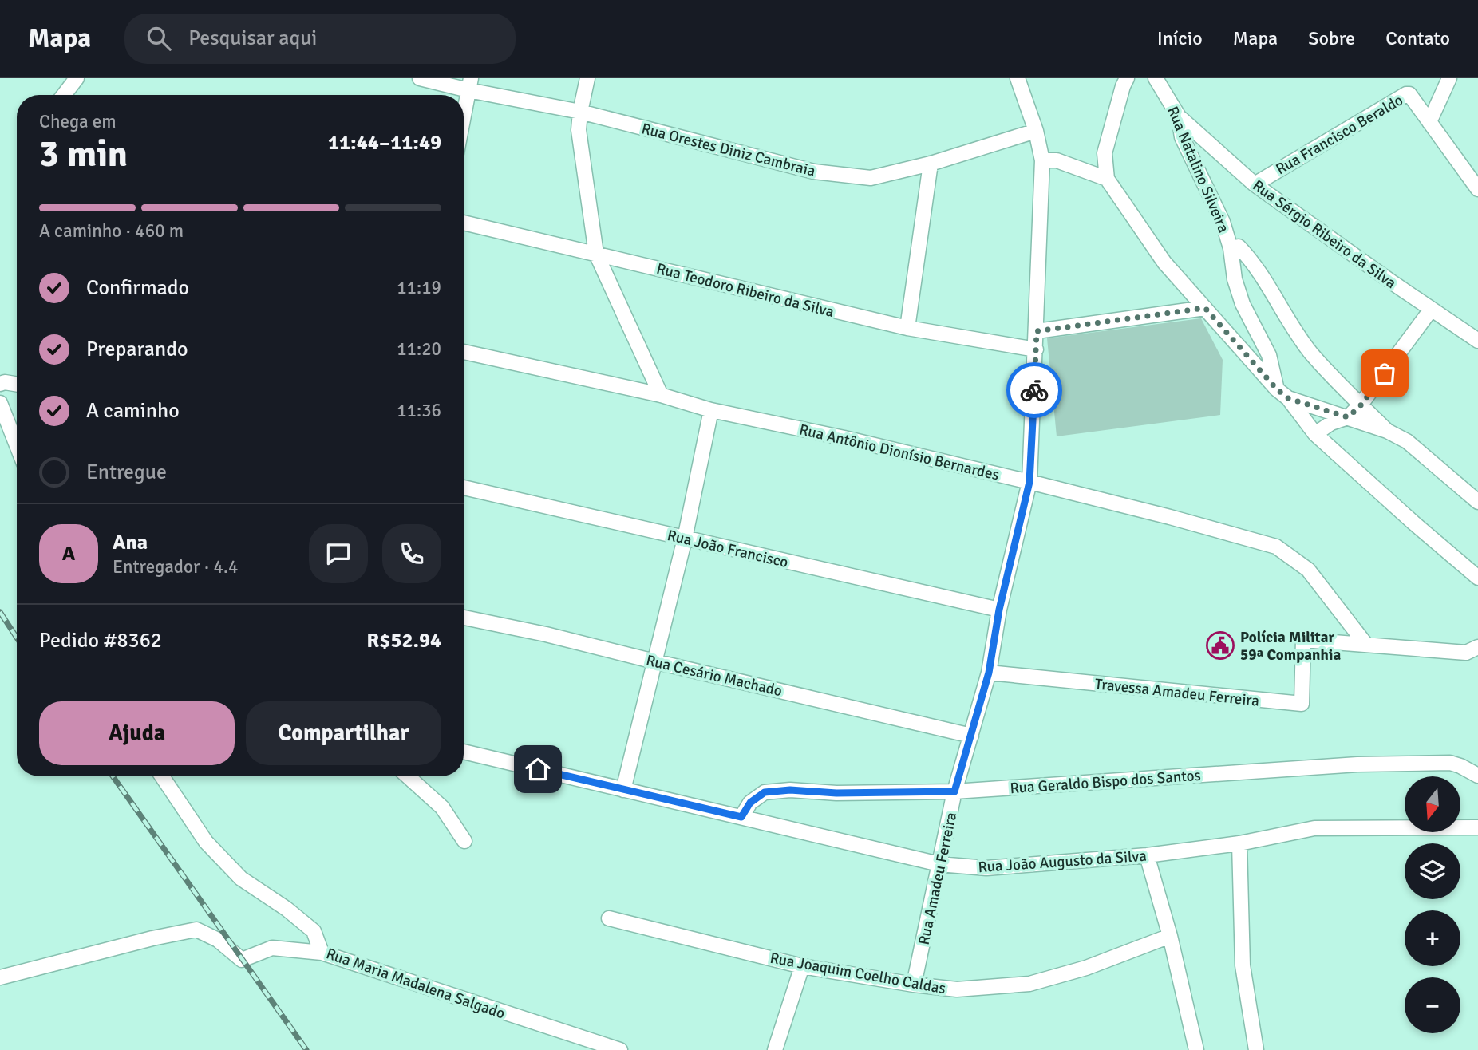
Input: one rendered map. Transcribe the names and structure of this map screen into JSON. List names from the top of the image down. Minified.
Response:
{"streets":{"street":["Rua Francisco Beraldo","Rua Orestes Diniz Cambraia","Rua Natalino Silveira","Rua Sérgio Ribeiro da Silva","Rua Teodoro Ribeiro da Silva","Rua Antônio Dionísio Bernardes","Rua João Francisco","Rua Cesário Machado","Travessa Amadeu Ferreira","Rua Geraldo Bispo dos Santos","Rua João Augusto da Silva","Rua Amadeu Ferreira","Rua Joaquim Coelho Caldas","Rua Maria Madalena Salgado"]},"crossings":[["Rua Francisco Beraldo","Rua Sérgio Ribeiro da Silva"],["Rua Orestes Diniz Cambraia","Rua Amadeu Ferreira"],["Rua Natalino Silveira","Rua Sérgio Ribeiro da Silva"],["Rua Teodoro Ribeiro da Silva","Rua Amadeu Ferreira"],["Rua Antônio Dionísio Bernardes","Travessa Amadeu Ferreira"],["Rua Antônio Dionísio Bernardes","Rua Amadeu Ferreira"],["Rua João Francisco","Rua Amadeu Ferreira"],["Rua Cesário Machado","Rua Amadeu Ferreira"],["Travessa Amadeu Ferreira","Rua Amadeu Ferreira"],["Rua Geraldo Bispo dos Santos","Rua João Augusto da Silva"],["Rua Geraldo Bispo dos Santos","Rua Amadeu Ferreira"],["Rua João Augusto da Silva","Rua Amadeu Ferreira"],["Rua Amadeu Ferreira","Rua Joaquim Coelho Caldas"]],"places":{"public building":["Polícia Militar 59ª Companhia"]},"north":"bottom","page":{"header":"Mapa","search":"Pesquisar aqui","nav":["Início","Mapa","Sobre","Contato"],"heading":["3 min","Chega em","11:44–11:49"],"panel":["Ana","Entregador · 4.4","Pedido #8362","R$52.94"],"bar":"A caminho · 460 m","list":[["Confirmado","11:19"],["Preparando","11:20"],["A caminho","11:36"],"Entregue"],"round":"A","buttons":["Ajuda","Compartilhar"],"map_buttons":["+","−"]}}
